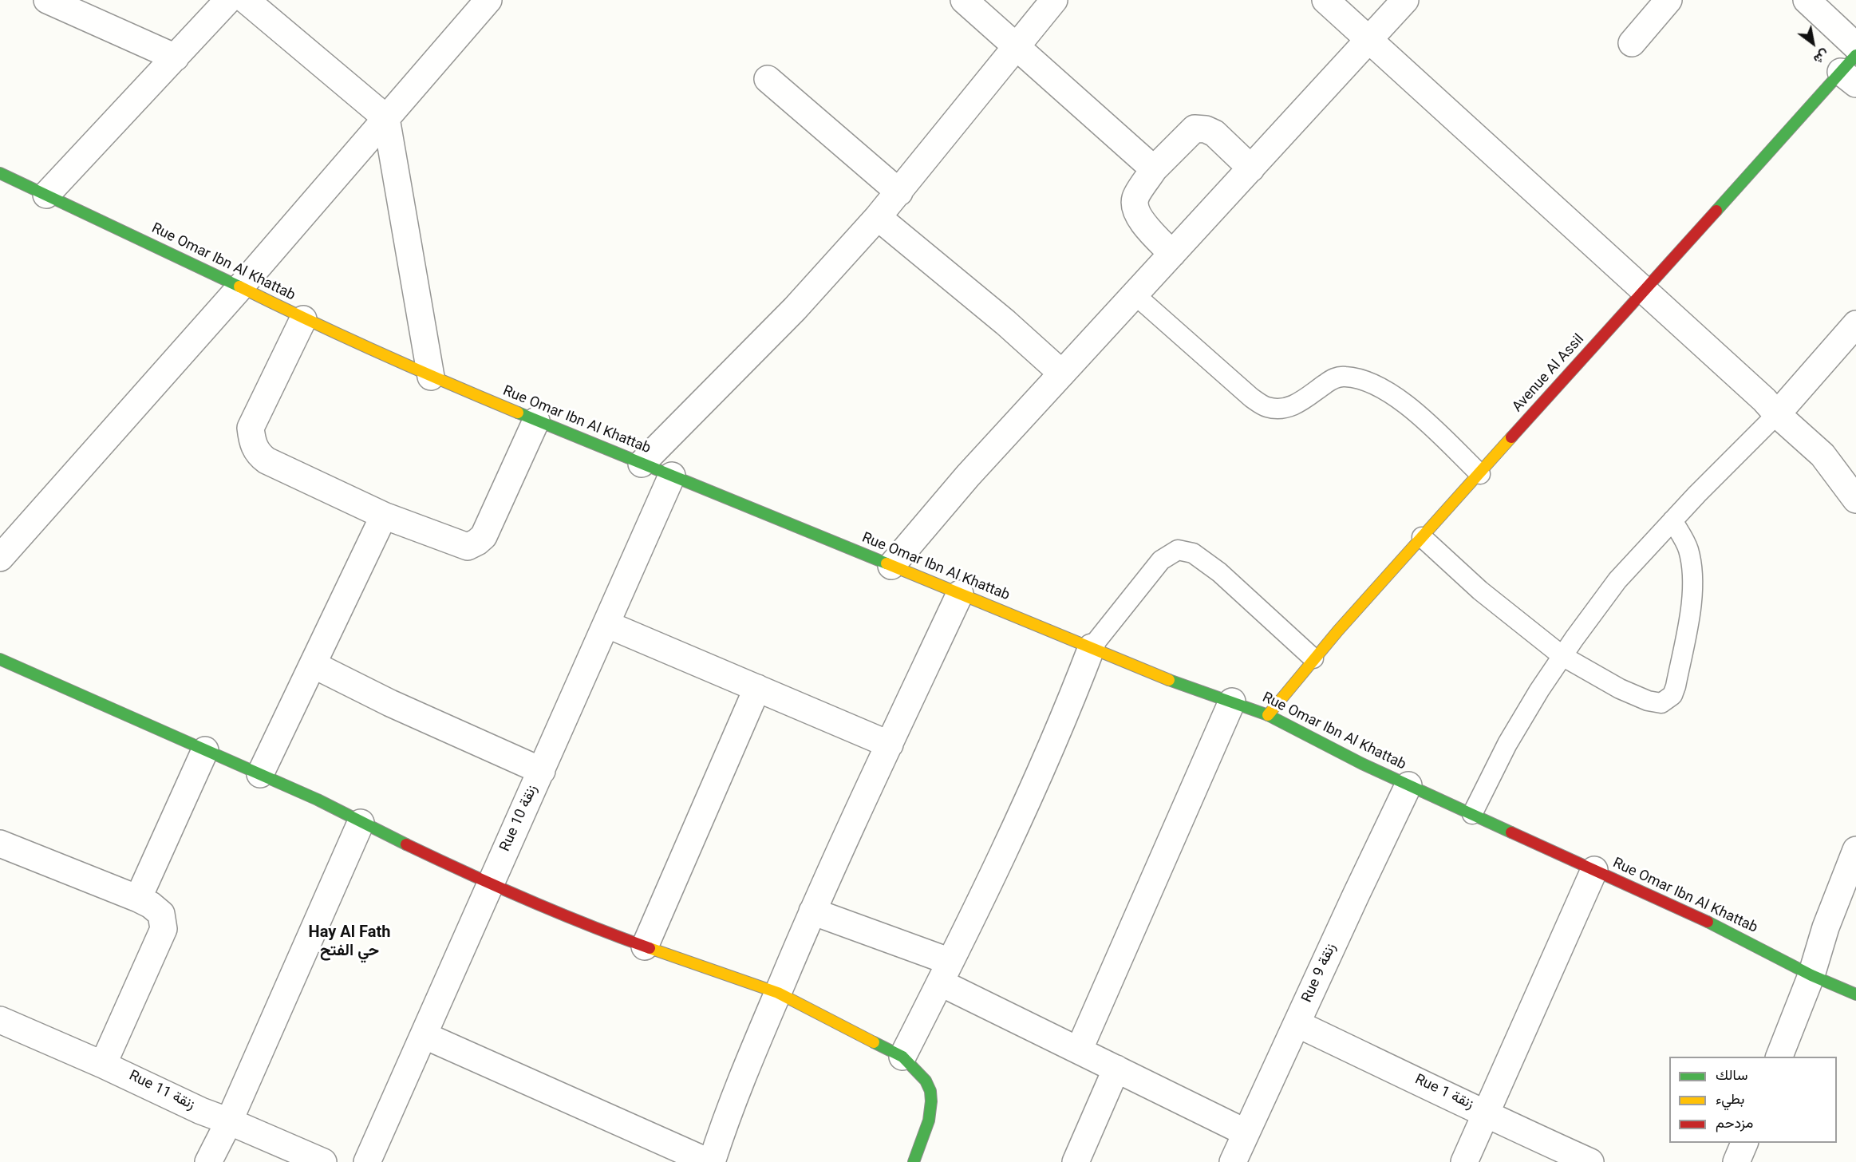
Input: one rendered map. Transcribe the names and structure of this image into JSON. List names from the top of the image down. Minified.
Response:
{"streets":{"street":["Rue Omar Ibn Al Khattab","Avenue Al Assil","Rue 10 زنقة","Rue 9 زنقة","Rue 11 زنقة","Rue 1 زنقة"]},"crossings":[["Rue Omar Ibn Al Khattab","Avenue Al Assil"],["Rue Omar Ibn Al Khattab","Rue 10 زنقة"],["Rue Omar Ibn Al Khattab","Rue 9 زنقة"],["Rue 9 زنقة","Rue 1 زنقة"]],"districts":["Hay Al Fath حي الفتح"],"legend":["سالك","بطيء","مزدحم"],"north":"bottom right"}
